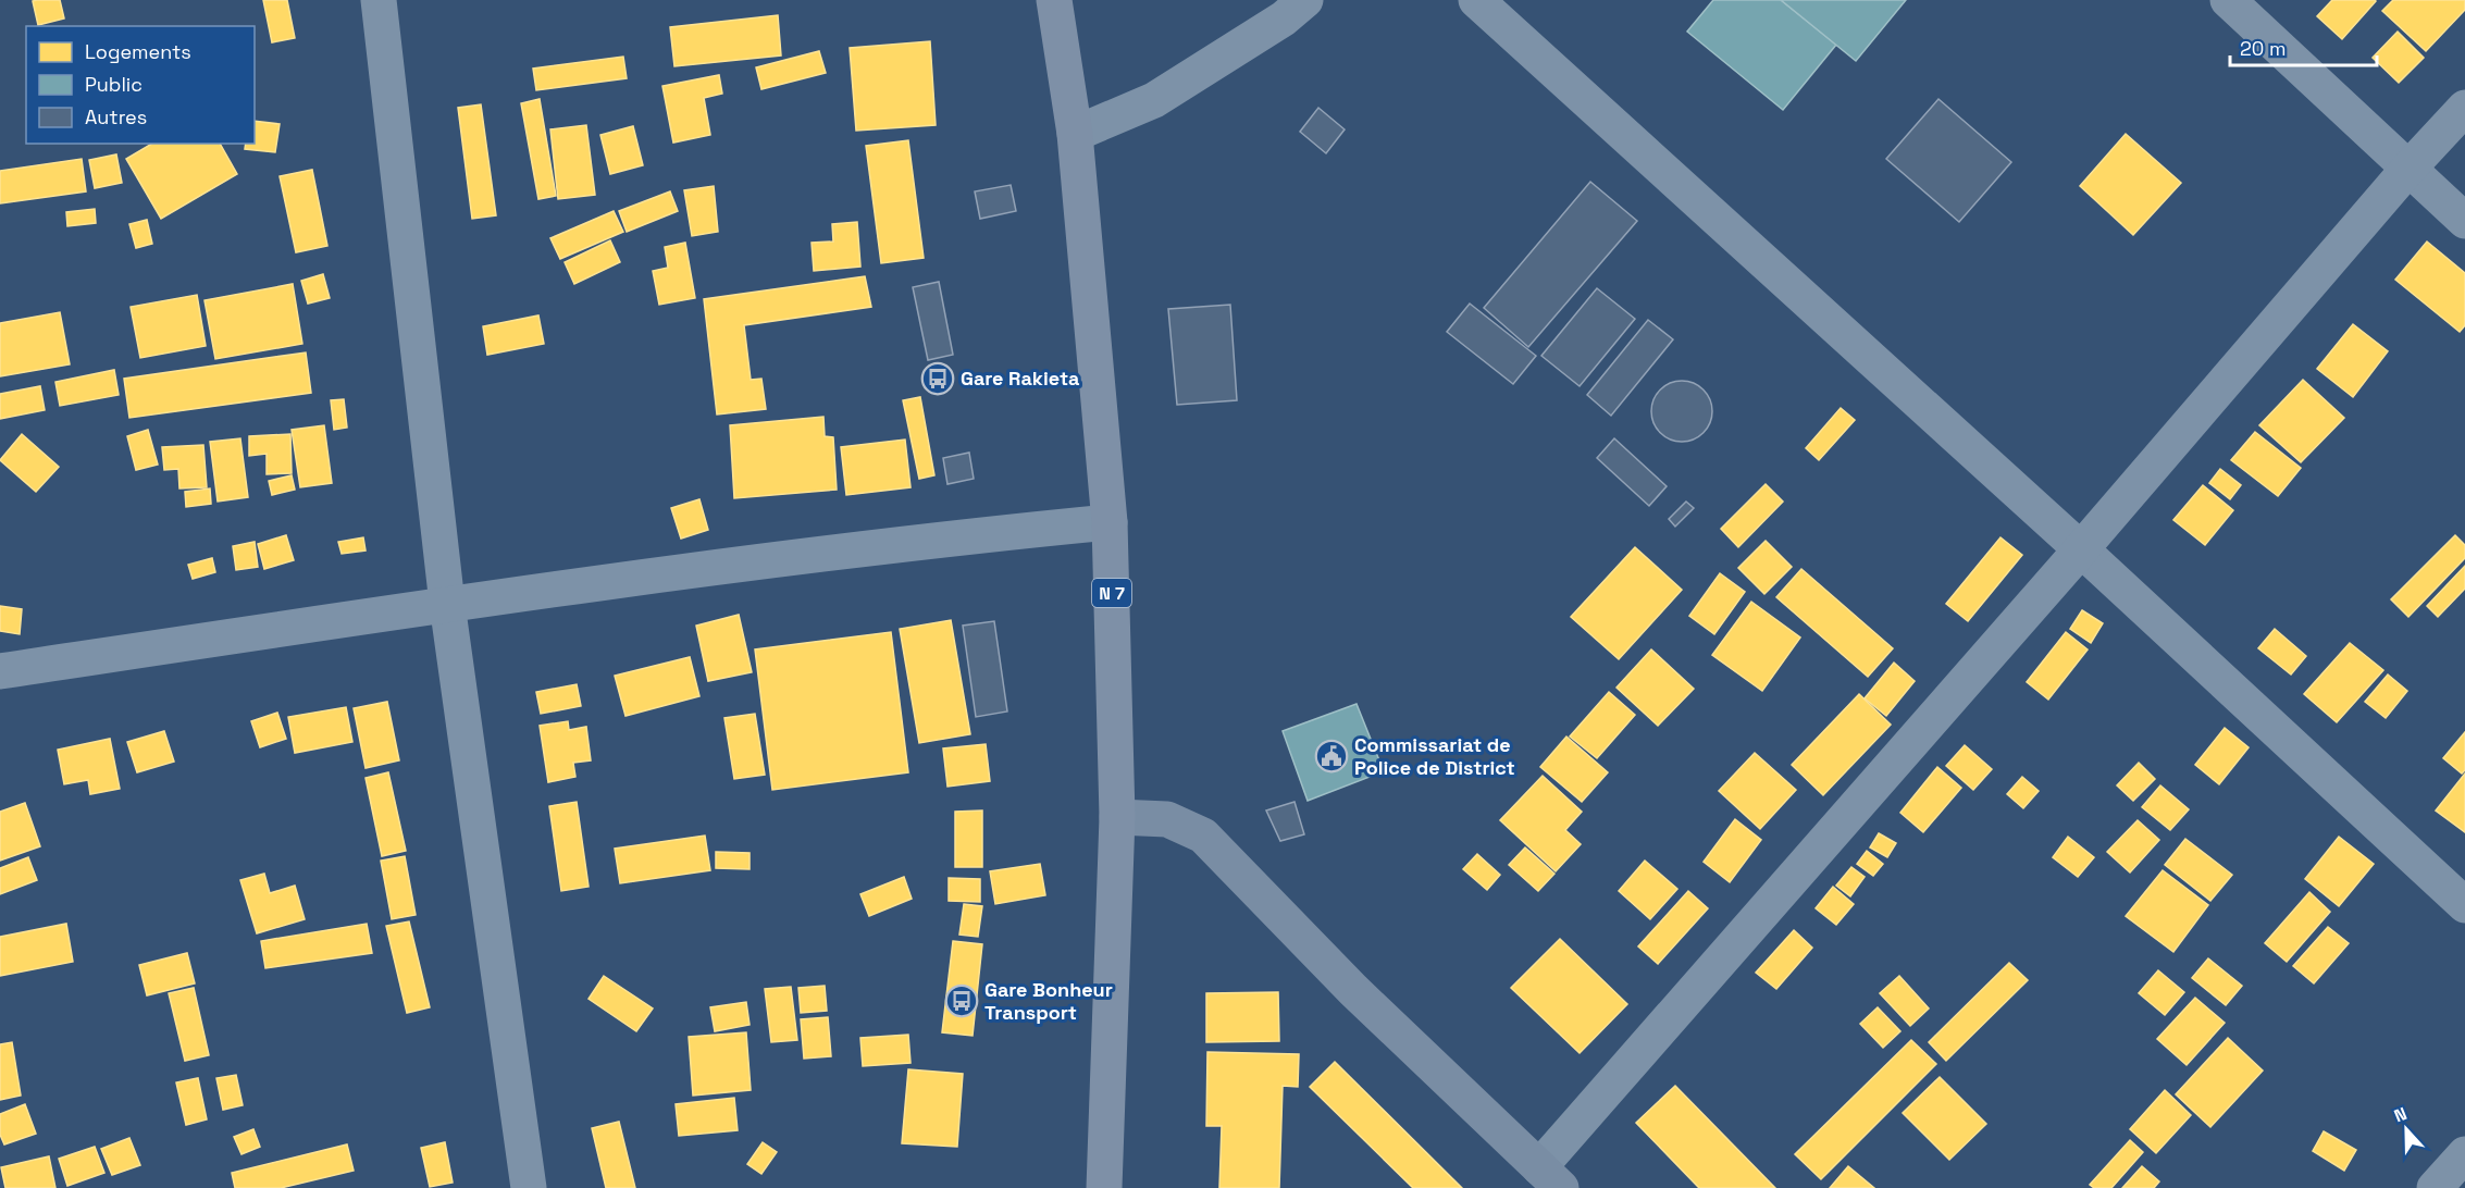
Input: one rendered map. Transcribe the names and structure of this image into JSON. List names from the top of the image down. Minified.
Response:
{"streets":{"highway":["N 7"]},"places":{"bus stop":["Gare Rakieta","Gare Bonheur Transport"],"public building":["Commissariat de Police de District"]},"legend":["Logements","Public","Autres"],"scale_bar":"20 m","north":"top"}
